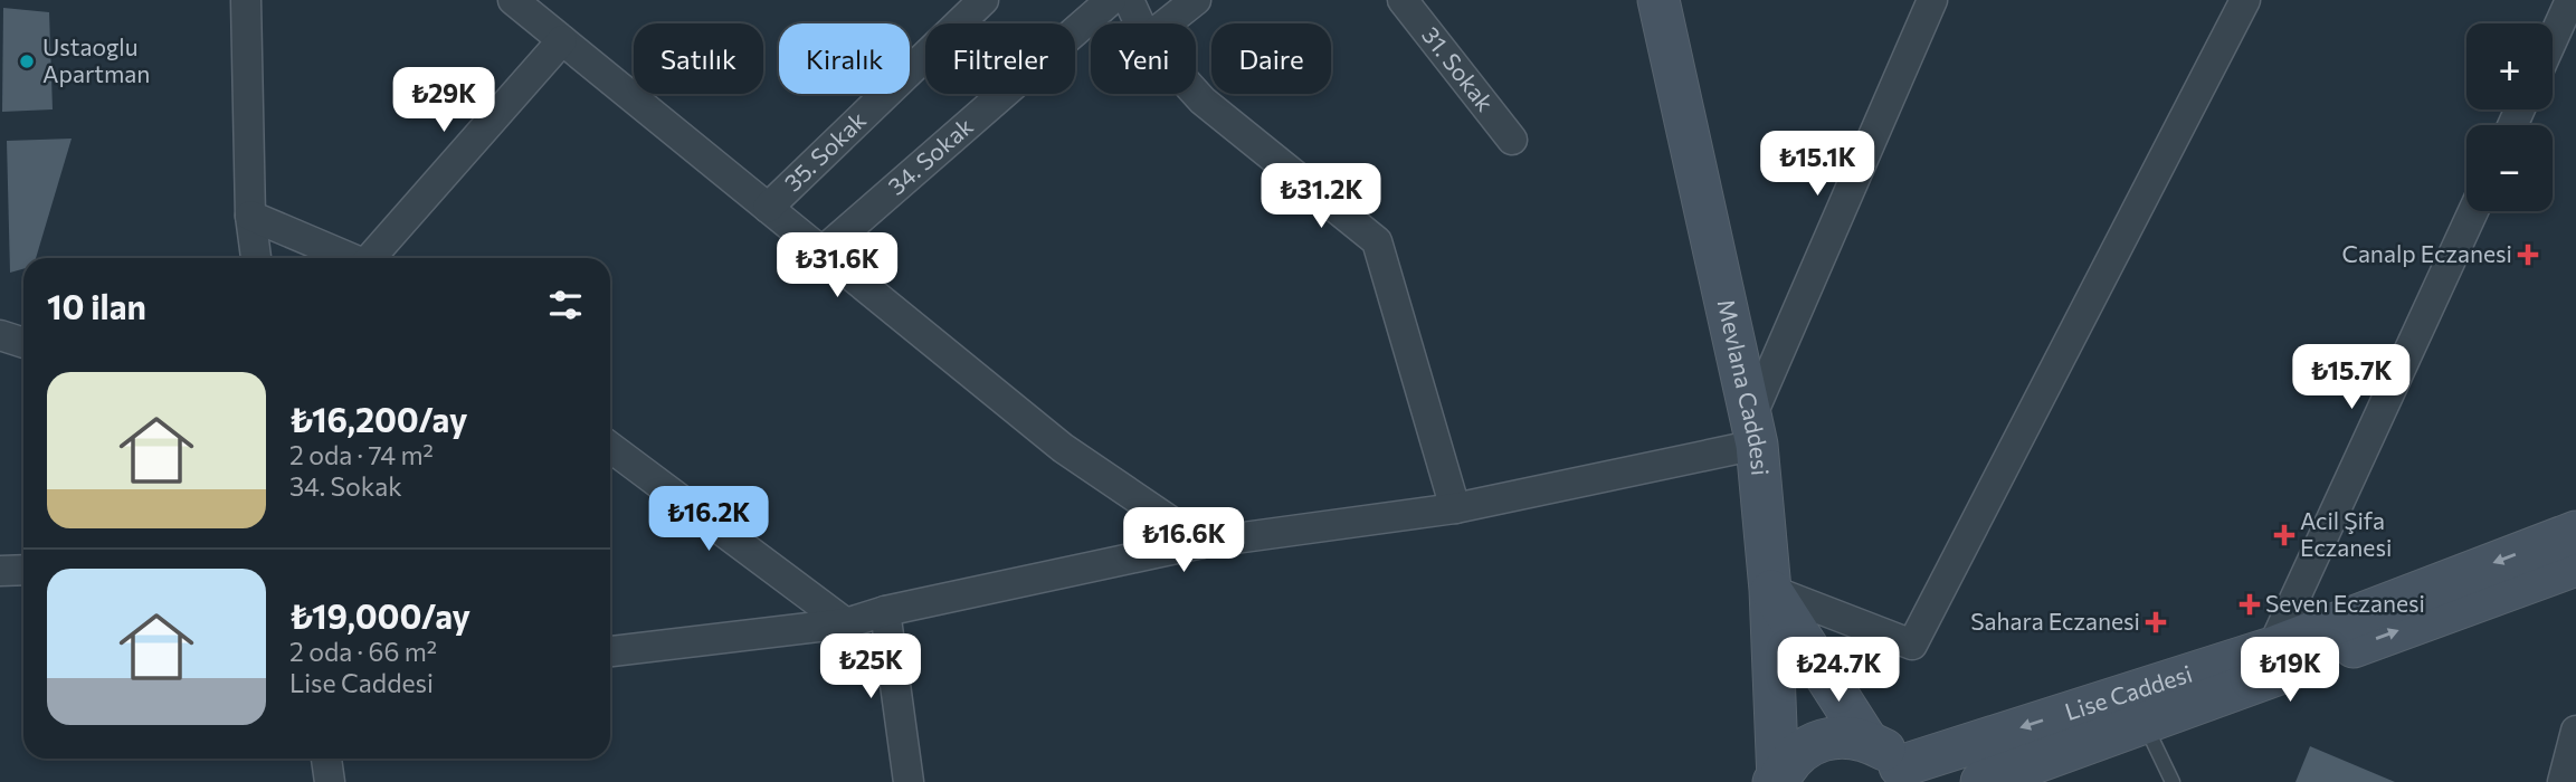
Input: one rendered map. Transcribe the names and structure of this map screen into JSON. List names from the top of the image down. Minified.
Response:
{"streets":{"main road":["Mevlana Caddesi","Lise Caddesi"],"street":["31. Sokak","35. Sokak","34. Sokak"]},"places":{"other":["Ustaoglu Apartman"],"health":["Canalp Eczanesi","Acil Şifa Eczanesi","Seven Eczanesi","Sahara Eczanesi"]},"page":{"map_buttons":["+","−"],"chip":["Satılık","Kiralık","Filtreler","Yeni","Daire"],"price":["₺29K","₺15.1K","₺31.2K","₺31.6K","₺15.7K","₺16.2K","₺16.6K","₺25K","₺24.7K","₺19K"],"heading":"10 ilan","list":[{"name":"₺16,200/ay","note":"2 oda · 74 m² · 34. Sokak"},{"name":"₺19,000/ay","note":"2 oda · 66 m² · Lise Caddesi"}]}}
